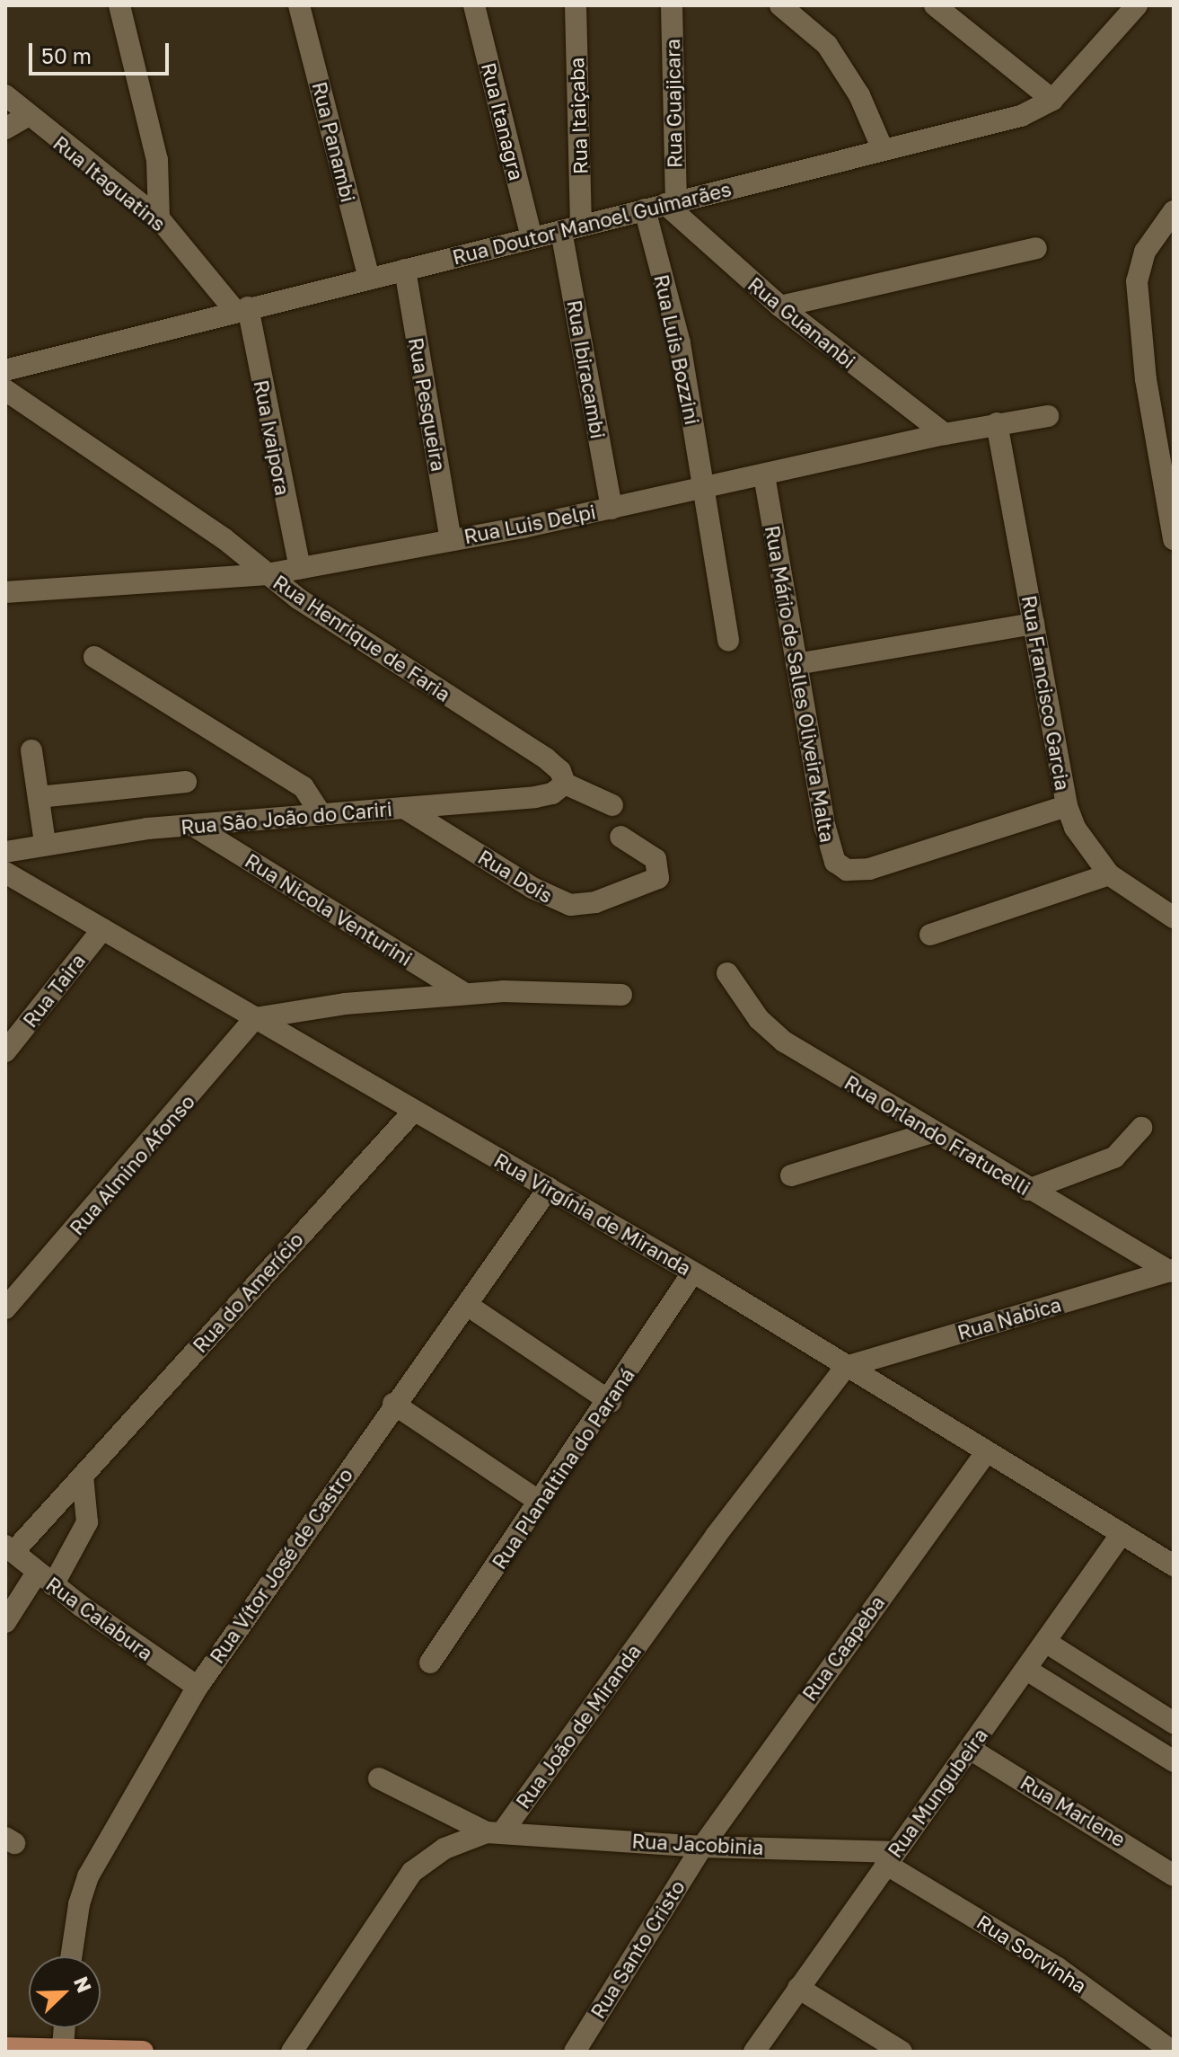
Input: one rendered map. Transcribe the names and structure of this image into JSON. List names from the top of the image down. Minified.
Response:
{"streets":{"street":["Rua Guajicara","Rua Itaiçaba","Rua Itanagra","Rua Panambi","Rua Itaguatins","Rua Doutor Manoel Guimarães","Rua Guananbi","Rua Luis Bozzini","Rua Ibiracambi","Rua Pesqueira","Rua Ivaipora","Rua Luis Delpi","Rua Henrique de Faria","Rua Mário de Salles Oliveira Malta","Rua Francisco Garcia","Rua São João do Cariri","Rua Dois","Rua Nicola Venturini","Rua Taira","Rua Orlando Fratucelli","Rua Almino Afonso","Rua Virgínia de Miranda","Rua do Amerício","Rua Nabica","Rua Planaltina do Paraná","Rua Vítor José de Castro","Rua Calabura","Rua Caapeba","Rua João de Miranda","Rua Mungubeira","Rua Marlene","Rua Jacobinia","Rua Santo Cristo","Rua Sorvinha"]},"crossings":[["Rua Guajicara","Rua Doutor Manoel Guimarães"],["Rua Guajicara","Rua Guananbi"],["Rua Guajicara","Rua Luis Bozzini"],["Rua Itaiçaba","Rua Doutor Manoel Guimarães"],["Rua Itaiçaba","Rua Ibiracambi"],["Rua Itanagra","Rua Doutor Manoel Guimarães"],["Rua Panambi","Rua Doutor Manoel Guimarães"],["Rua Itaguatins","Rua Doutor Manoel Guimarães"],["Rua Itaguatins","Rua Ivaipora"],["Rua Doutor Manoel Guimarães","Rua Guananbi"],["Rua Doutor Manoel Guimarães","Rua Luis Bozzini"],["Rua Doutor Manoel Guimarães","Rua Ibiracambi"],["Rua Doutor Manoel Guimarães","Rua Pesqueira"],["Rua Doutor Manoel Guimarães","Rua Ivaipora"],["Rua Guananbi","Rua Luis Bozzini"],["Rua Guananbi","Rua Luis Delpi"],["Rua Luis Bozzini","Rua Luis Delpi"],["Rua Ibiracambi","Rua Luis Delpi"],["Rua Pesqueira","Rua Luis Delpi"],["Rua Ivaipora","Rua Luis Delpi"],["Rua Luis Delpi","Rua Henrique de Faria"],["Rua Luis Delpi","Rua Mário de Salles Oliveira Malta"],["Rua Luis Delpi","Rua Francisco Garcia"],["Rua Henrique de Faria","Rua São João do Cariri"],["Rua Mário de Salles Oliveira Malta","Rua Francisco Garcia"],["Rua São João do Cariri","Rua Dois"],["Rua São João do Cariri","Rua Nicola Venturini"],["Rua Taira","Rua Virgínia de Miranda"],["Rua Orlando Fratucelli","Rua Nabica"],["Rua Almino Afonso","Rua Virgínia de Miranda"],["Rua Virgínia de Miranda","Rua do Amerício"],["Rua Virgínia de Miranda","Rua Nabica"],["Rua Virgínia de Miranda","Rua Planaltina do Paraná"],["Rua Virgínia de Miranda","Rua Vítor José de Castro"],["Rua Virgínia de Miranda","Rua Caapeba"],["Rua Virgínia de Miranda","Rua João de Miranda"],["Rua Virgínia de Miranda","Rua Mungubeira"],["Rua do Amerício","Rua Calabura"],["Rua Nabica","Rua João de Miranda"],["Rua Vítor José de Castro","Rua Calabura"],["Rua Caapeba","Rua Jacobinia"],["Rua Caapeba","Rua Santo Cristo"],["Rua João de Miranda","Rua Jacobinia"],["Rua Mungubeira","Rua Marlene"],["Rua Mungubeira","Rua Jacobinia"],["Rua Mungubeira","Rua Sorvinha"],["Rua Jacobinia","Rua Santo Cristo"],["Rua Jacobinia","Rua Sorvinha"]],"scale_bar":"50 m","north":"top right"}
